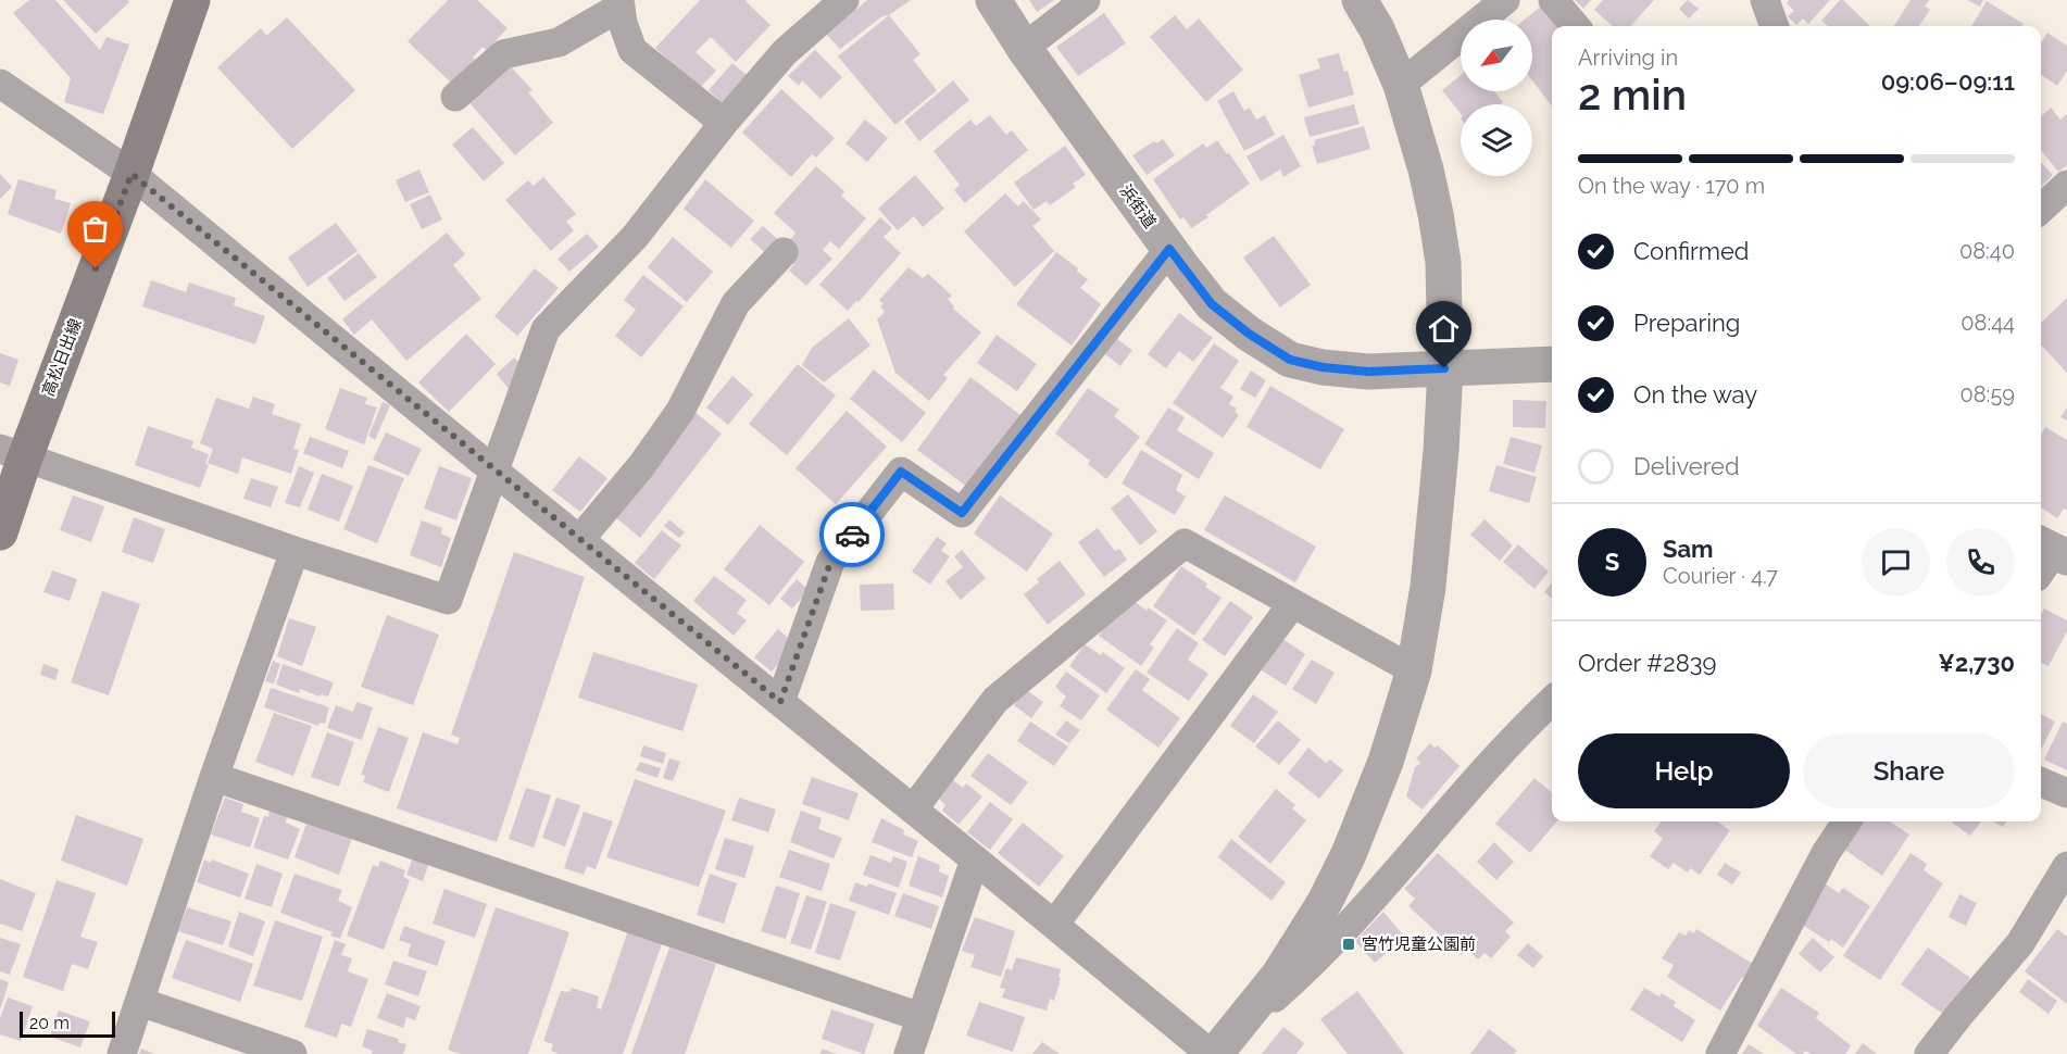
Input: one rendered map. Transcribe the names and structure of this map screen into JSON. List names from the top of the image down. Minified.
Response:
{"streets":{"main road":["高松日出線"],"street":["浜街道"]},"places":{"transit":["宮竹児童公園前"]},"scale_bar":"20 m","north":"bottom left","page":{"heading":["2 min","Arriving in","09:06–09:11"],"panel":["Sam","Courier · 4.7","Order #2839","¥2,730"],"bar":"On the way · 170 m","list":[["Confirmed","08:40"],["Preparing","08:44"],["On the way","08:59"],"Delivered"],"round":"S","buttons":["Help","Share"],"scale":"20 m"}}
